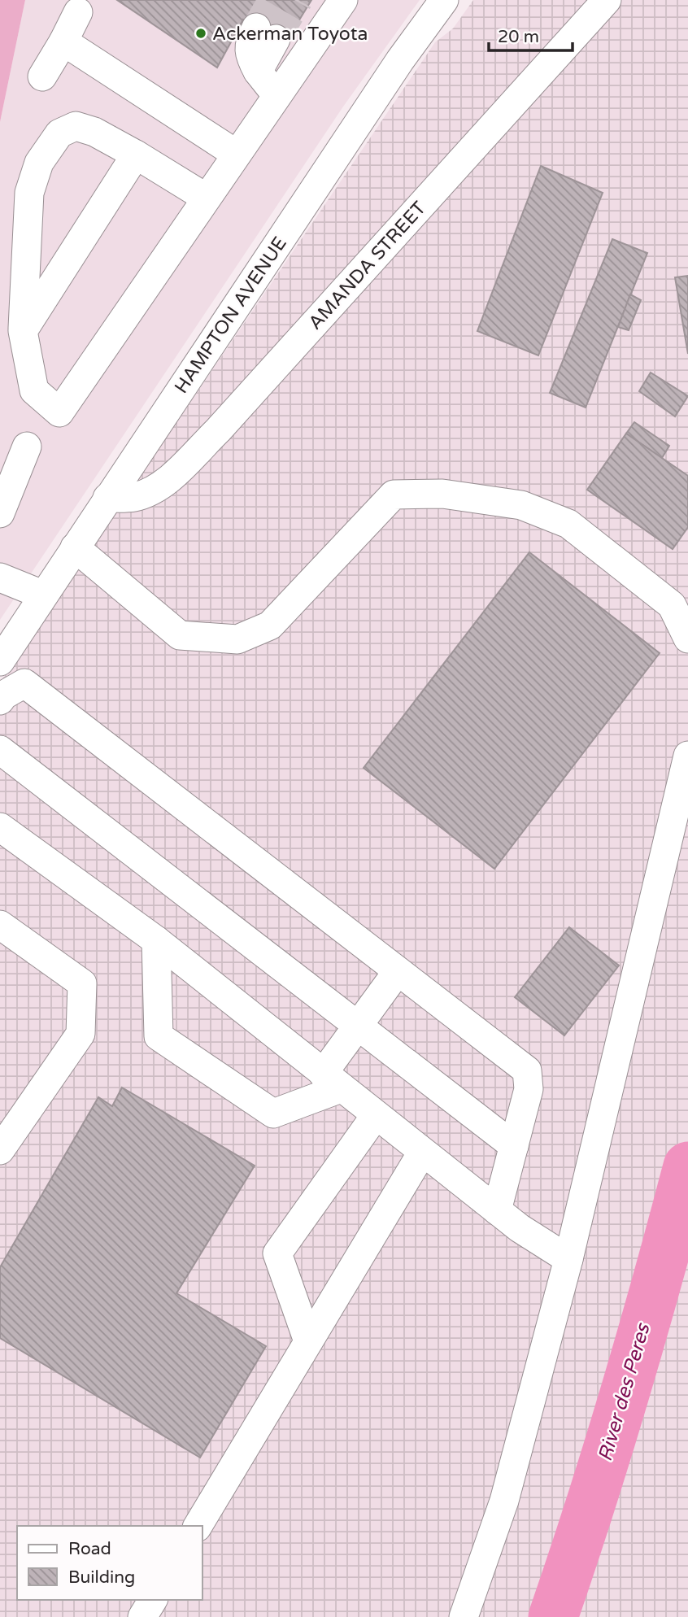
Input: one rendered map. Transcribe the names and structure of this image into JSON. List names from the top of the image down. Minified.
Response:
{"streets":{"street":["AMANDA STREET","HAMPTON AVENUE"]},"crossings":[["AMANDA STREET","HAMPTON AVENUE"]],"water":["River des Peres"],"places":["Ackerman Toyota"],"legend":["Road","Building"],"scale_bar":"20 m"}
